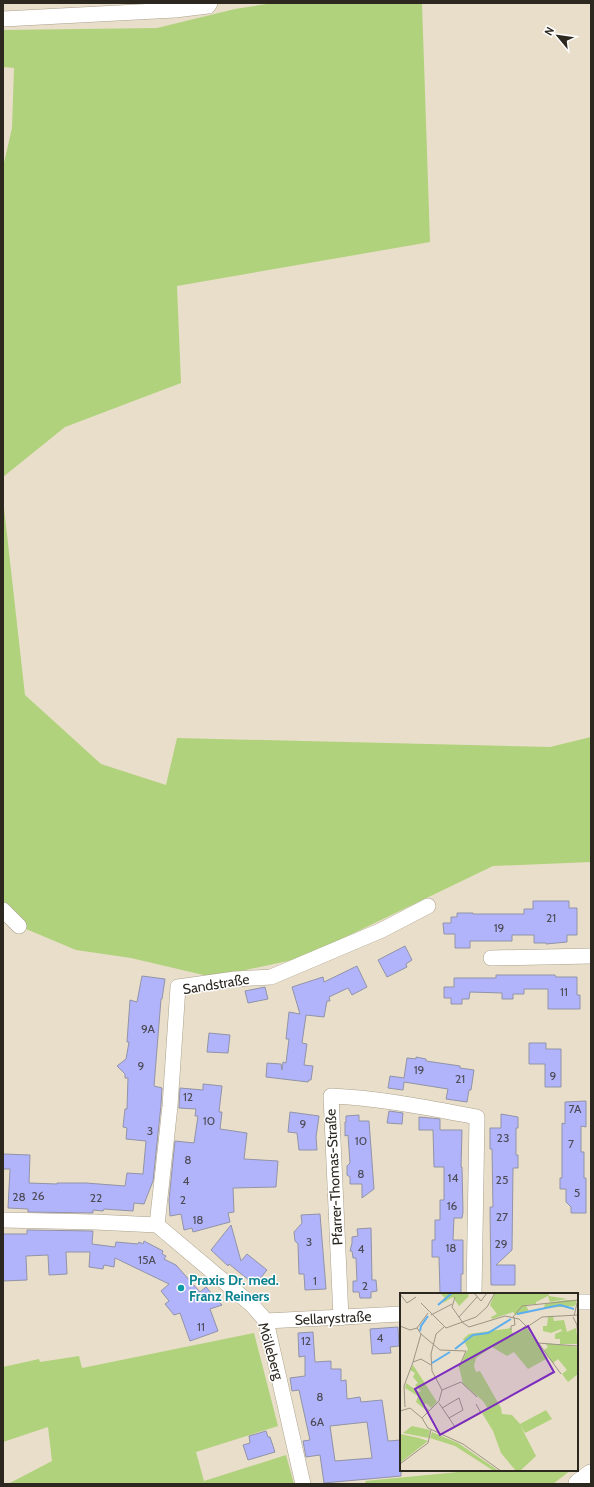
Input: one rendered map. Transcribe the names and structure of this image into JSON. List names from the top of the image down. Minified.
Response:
{"streets":{"street":["Sandstraße","Pfarrer-Thomas-Straße","Sellarystraße","Mölleberg"]},"crossings":[["Sandstraße","Mölleberg"],["Pfarrer-Thomas-Straße","Sellarystraße"],["Sellarystraße","Mölleberg"]],"places":["Praxis Dr. med. Franz Reiners"],"house_numbers":["21","19","11","9A","9","19","9","21","12","7A","10","9","3","23","10","7","8","8","14","25","4","5","26","28","22","2","16","27","18","3","29","18","4","15A","1","2","11","4","12","8","6A"],"north":"top left"}
